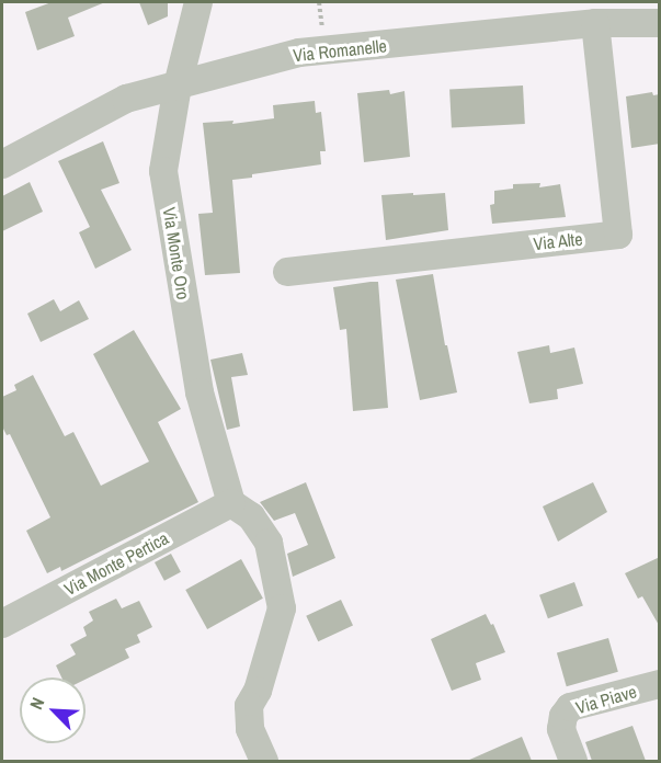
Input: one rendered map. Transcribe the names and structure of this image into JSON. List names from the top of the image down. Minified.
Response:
{"streets":{"street":["Via Romanelle","Via Alte","Via Monte Oro","Via Monte Pertica","Via Piave"]},"crossings":[["Via Romanelle","Via Alte"],["Via Romanelle","Via Monte Oro"],["Via Monte Oro","Via Monte Pertica"]],"north":"top left"}
